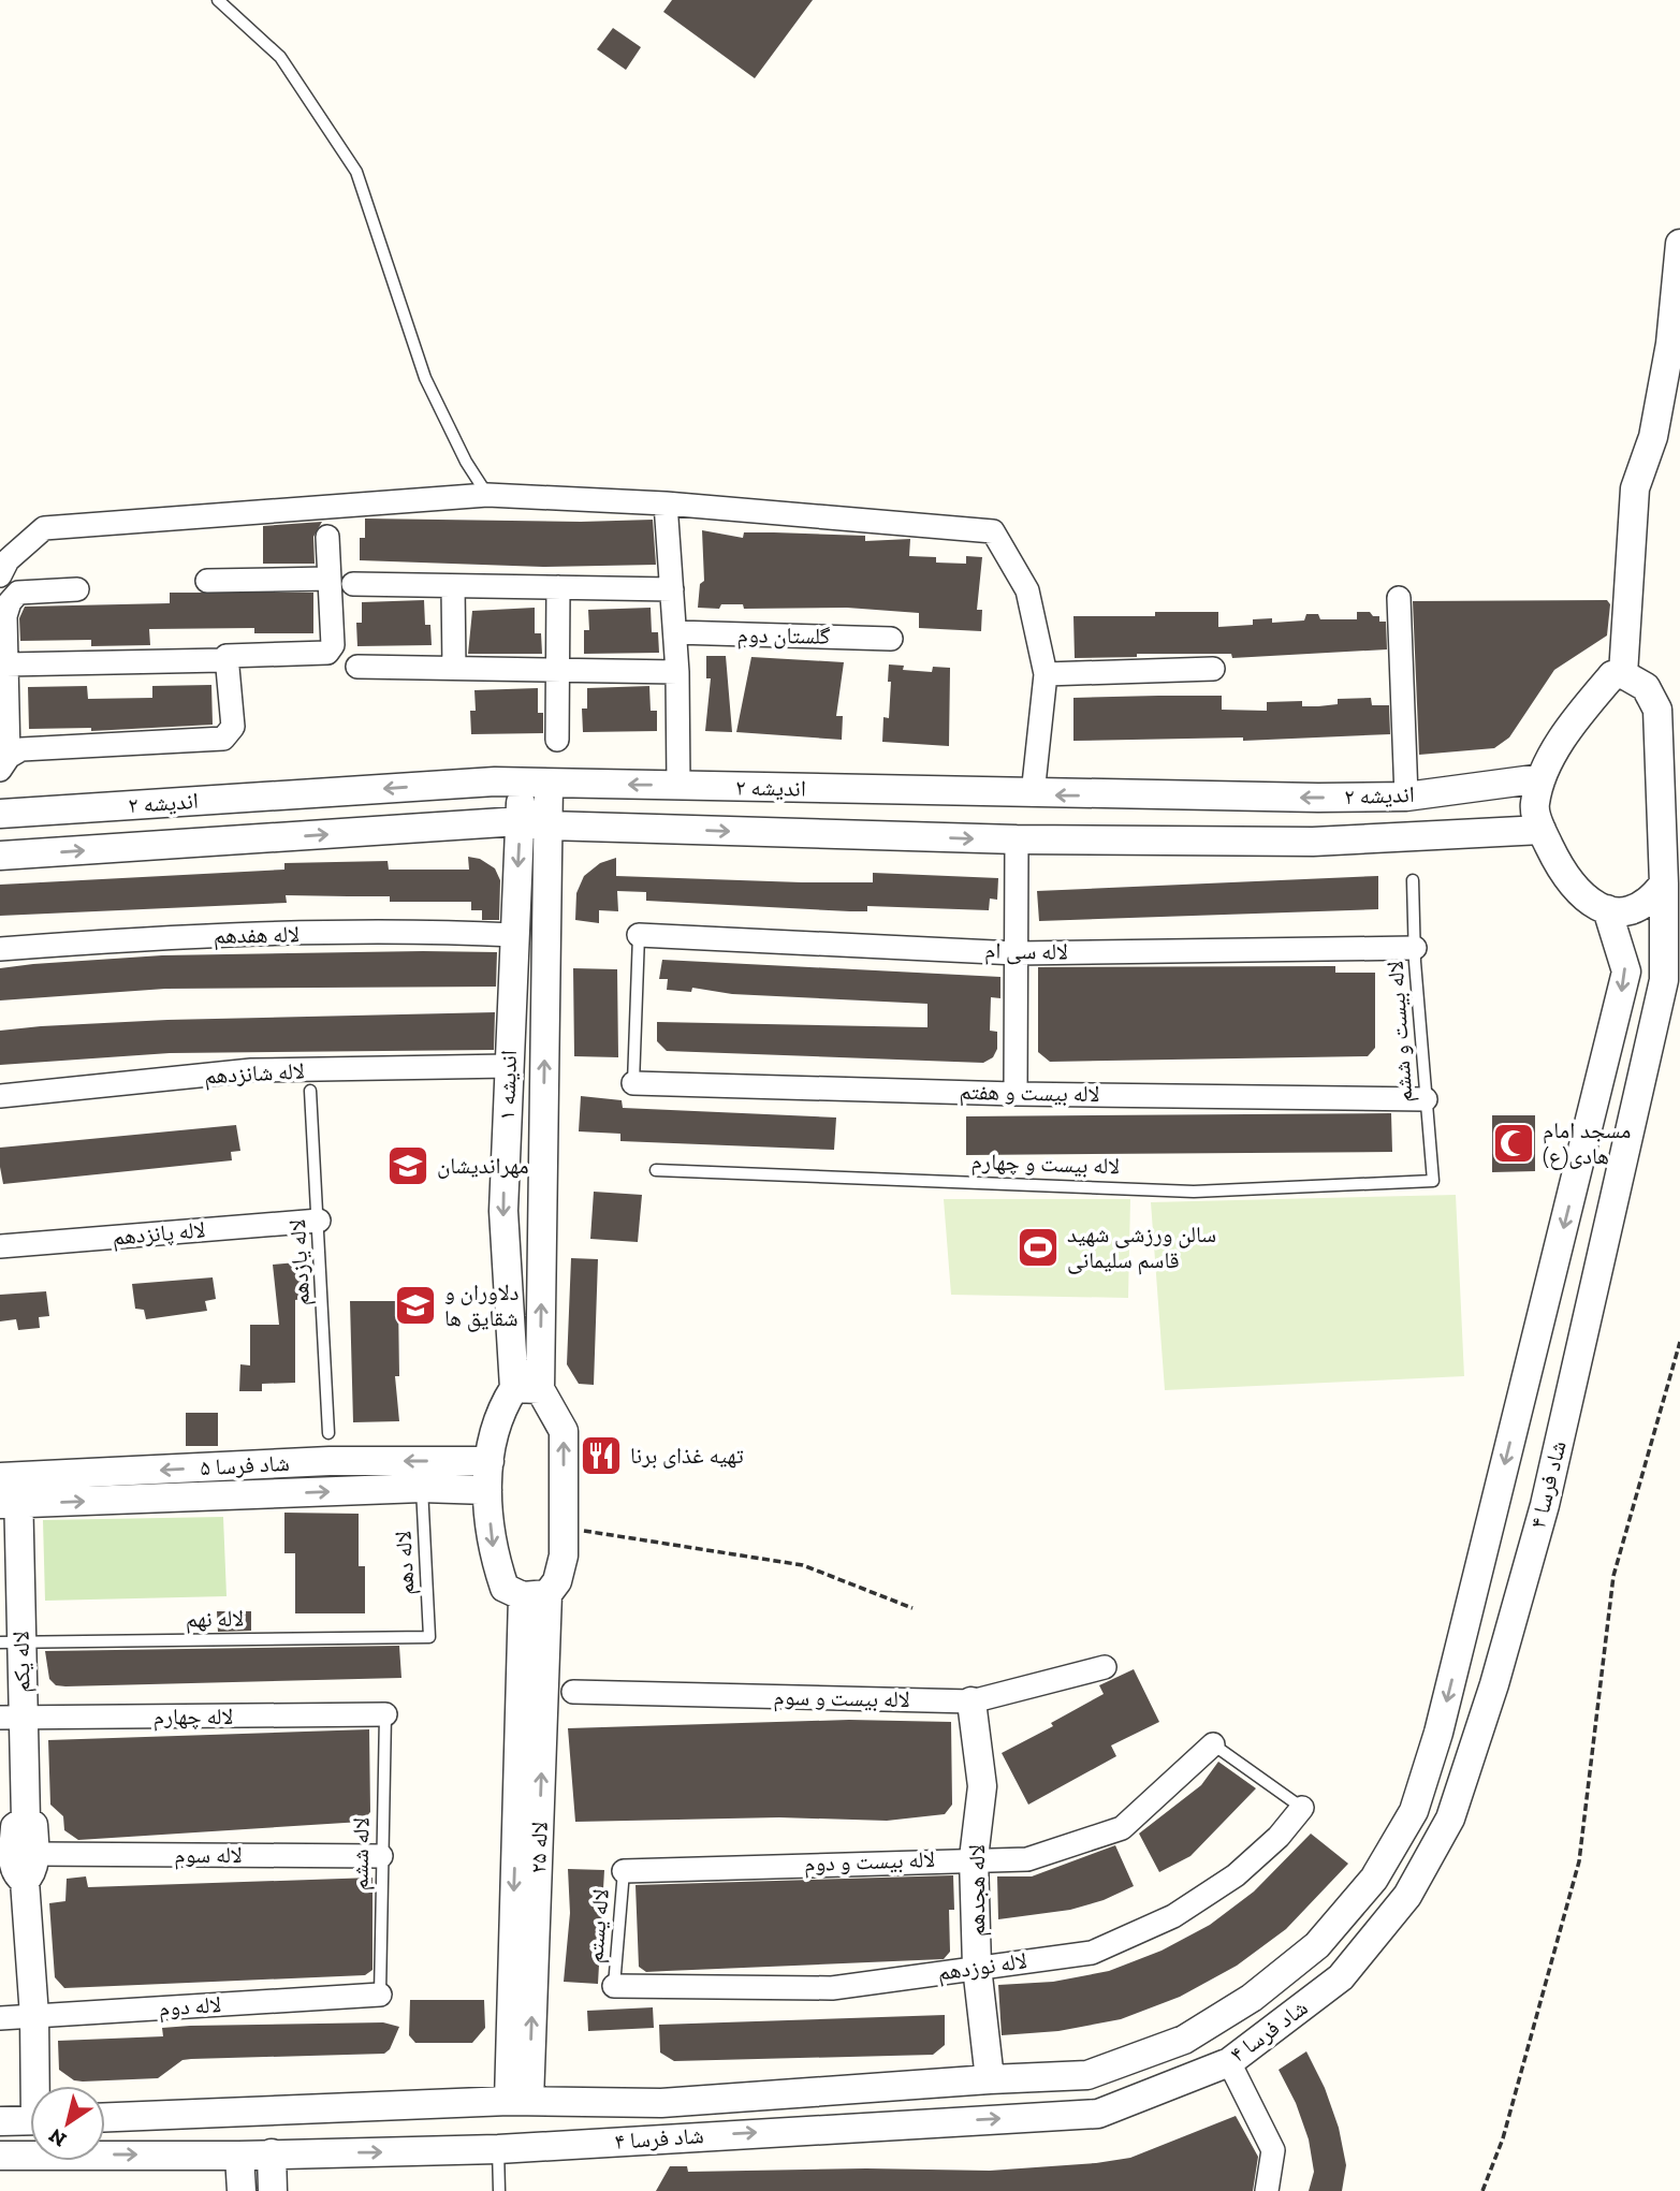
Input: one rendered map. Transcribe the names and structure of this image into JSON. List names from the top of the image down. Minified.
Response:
{"streets":{"street":["گلستان دوم","اندیشه ۲","لاله هفدهم","لاله سی ام","لاله شانزدهم","اندیشه ۱","لاله بیست و هفتم","لاله پانزدهم","شاد فرسا ۵","شاد فرسا ۴","لاله یکم","لاله بیست و سوم","لاله چهارم","لاله ۲۵","لاله سوم","لاله بیست و دوم","لاله هجدهم","لاله نوزدهم","لاله دوم"],"lane":["لاله بیست و ششم","لاله بیست و چهارم","لاله یازدهم","لاله دهم","لاله نهم","لاله ششم","لاله یستم"]},"crossings":[["اندیشه ۲","اندیشه ۱"],["لاله هفدهم","اندیشه ۱"],["لاله سی ام","لاله بیست و ششم"],["لاله بیست و ششم","لاله بیست و هفتم"],["لاله بیست و ششم","لاله بیست و چهارم"],["لاله شانزدهم","اندیشه ۱"],["اندیشه ۱","شاد فرسا ۵"],["اندیشه ۱","لاله ۲۵"],["لاله پانزدهم","لاله یازدهم"],["شاد فرسا ۵","لاله دهم"],["شاد فرسا ۵","لاله یکم"],["شاد فرسا ۴","لاله ۲۵"],["شاد فرسا ۴","لاله هجدهم"],["لاله دهم","لاله نهم"],["لاله نهم","لاله یکم"],["لاله یکم","لاله چهارم"],["لاله یکم","لاله سوم"],["لاله بیست و سوم","لاله هجدهم"],["لاله چهارم","لاله ششم"],["لاله ششم","لاله سوم"],["لاله ششم","لاله دوم"],["لاله بیست و دوم","لاله هجدهم"],["لاله بیست و دوم","لاله یستم"],["لاله هجدهم","لاله نوزدهم"],["لاله یستم","لاله نوزدهم"]],"places":{"mosque":["مسجد امام هادی(ع)"],"school or university":["مهراندیشان","دلاوران و شقایق ها"],"sports":["سالن ورزشی شهید قاسم سلیمانی"],"restaurant":["تهیه غذای برنا"]},"north":"bottom left"}
